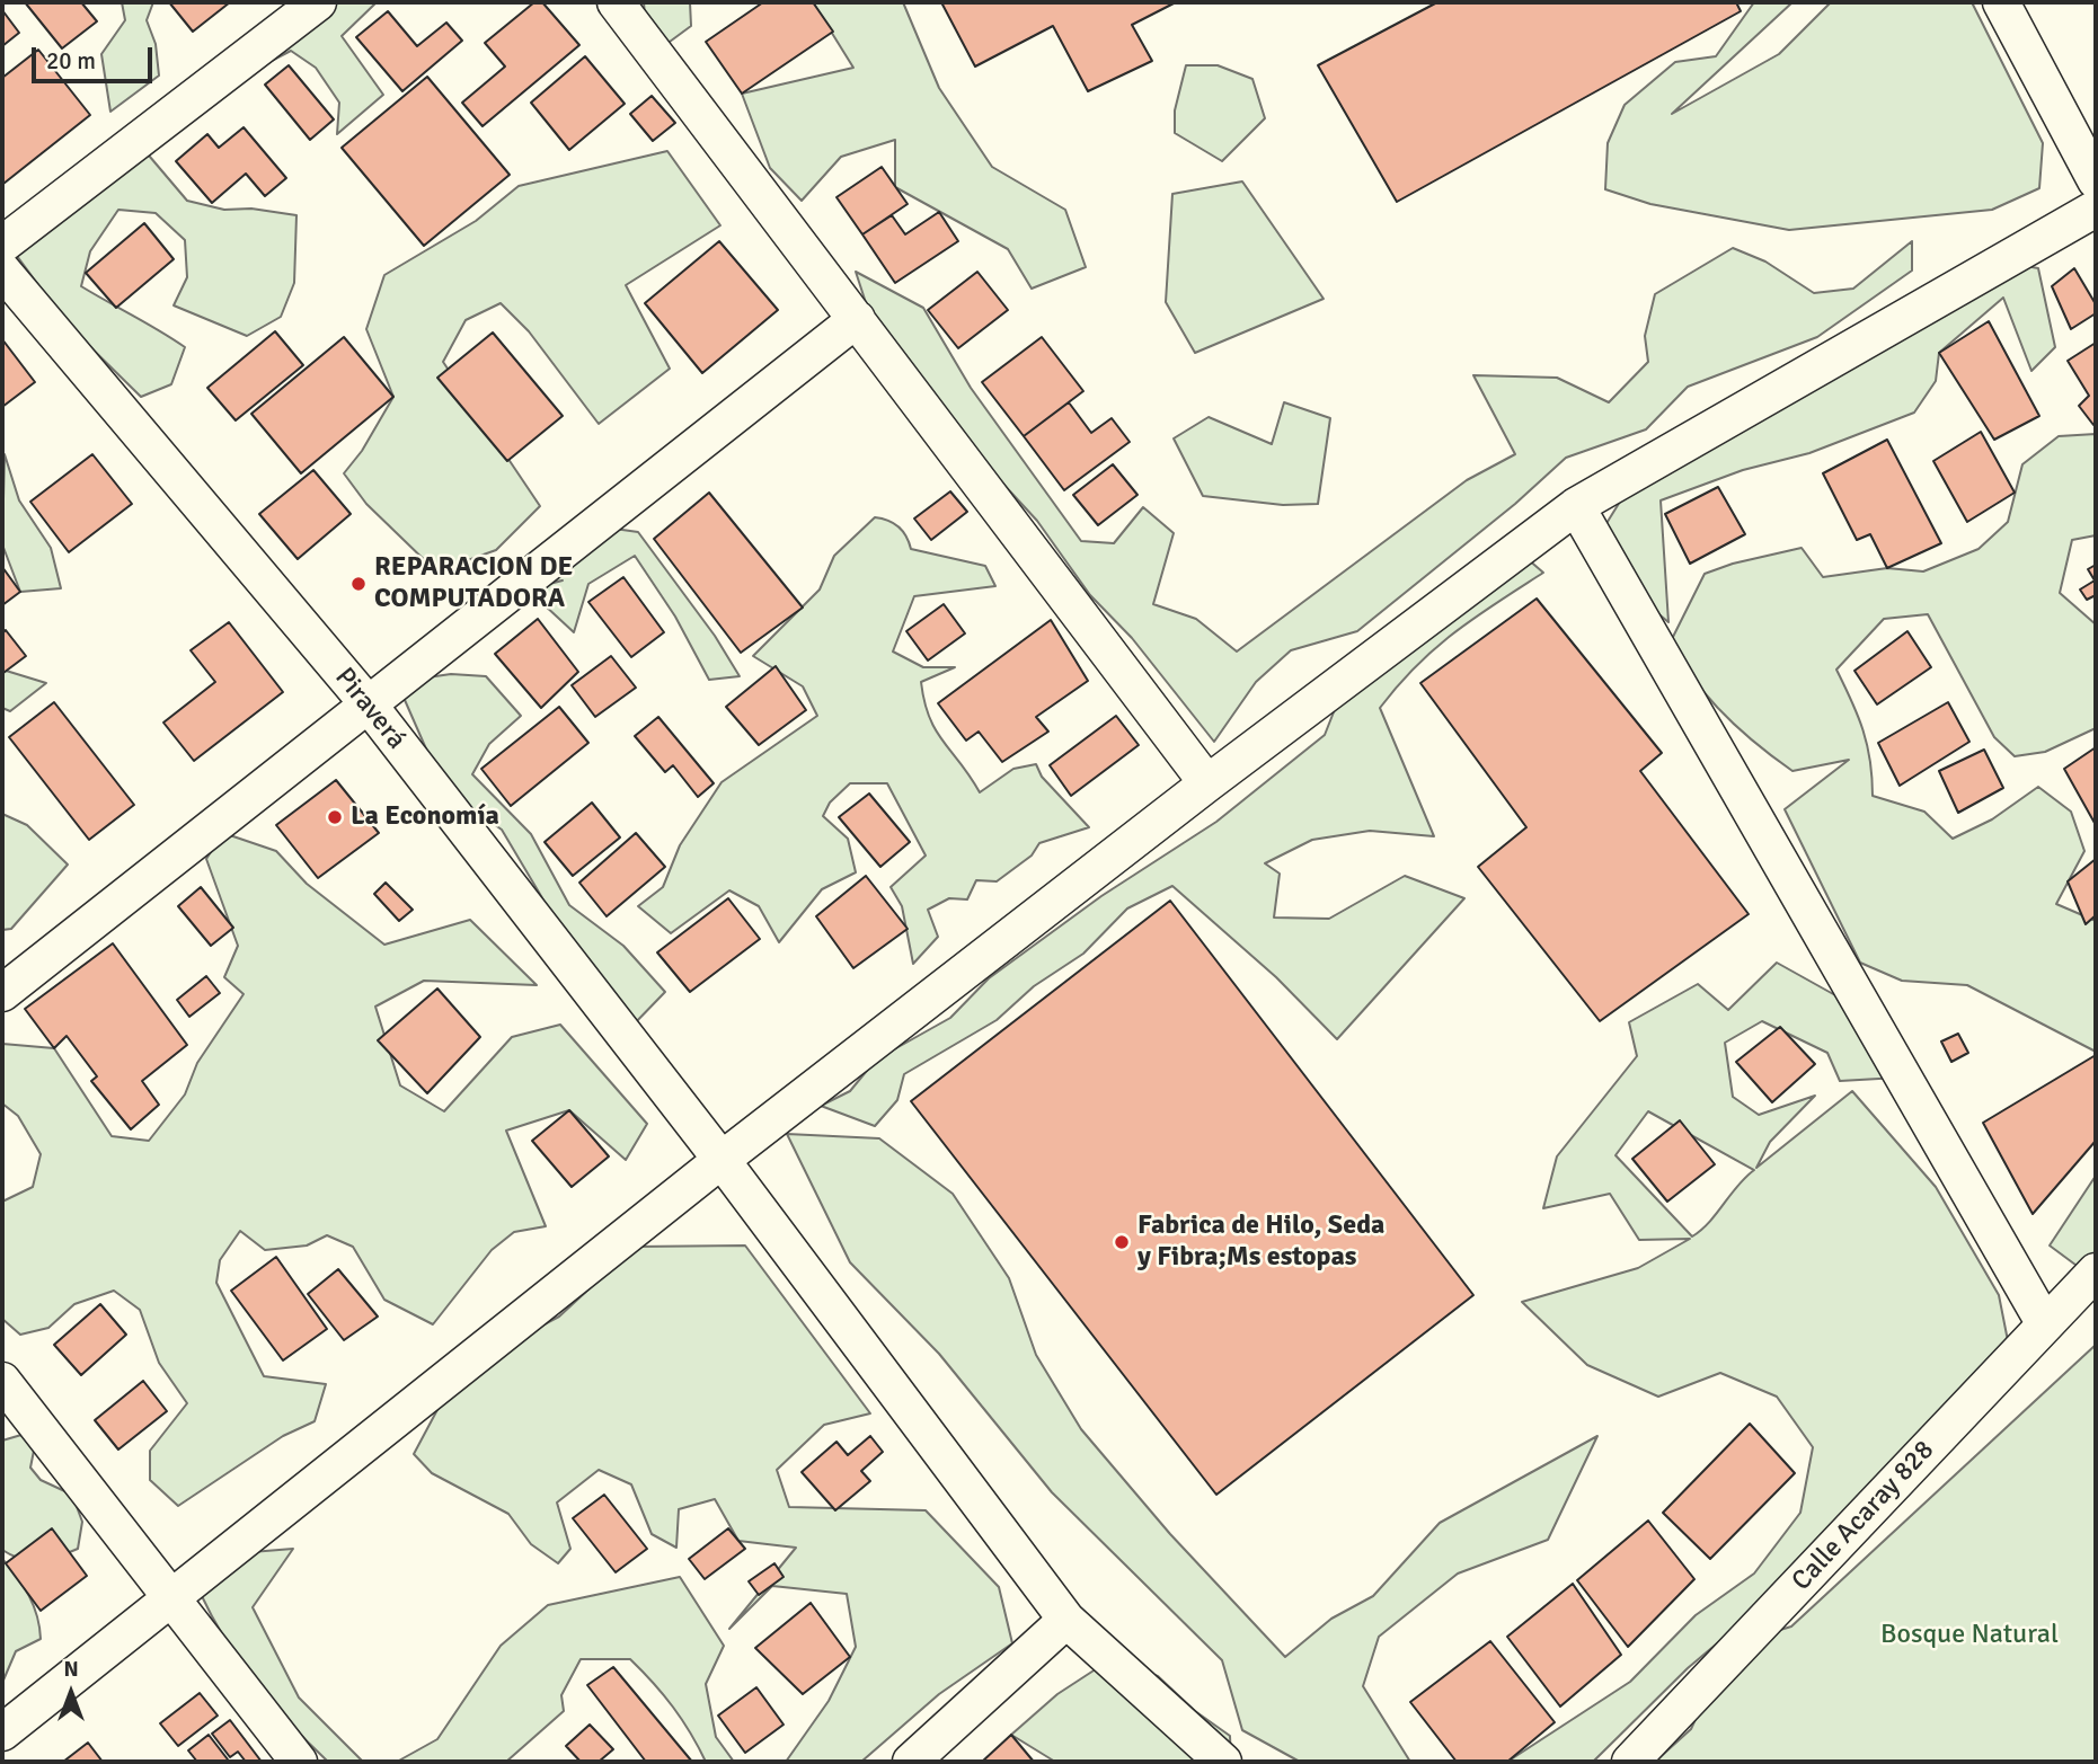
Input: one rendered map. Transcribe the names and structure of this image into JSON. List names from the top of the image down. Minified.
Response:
{"streets":{"street":["Piraverá","Calle Acaray 828"]},"parks":["Bosque Natural"],"places":["REPARACION DE COMPUTADORA","La Economía","Fabrica de Hilo, Seda y Fibra;Ms estopas"],"scale_bar":"20 m","north":"top"}
